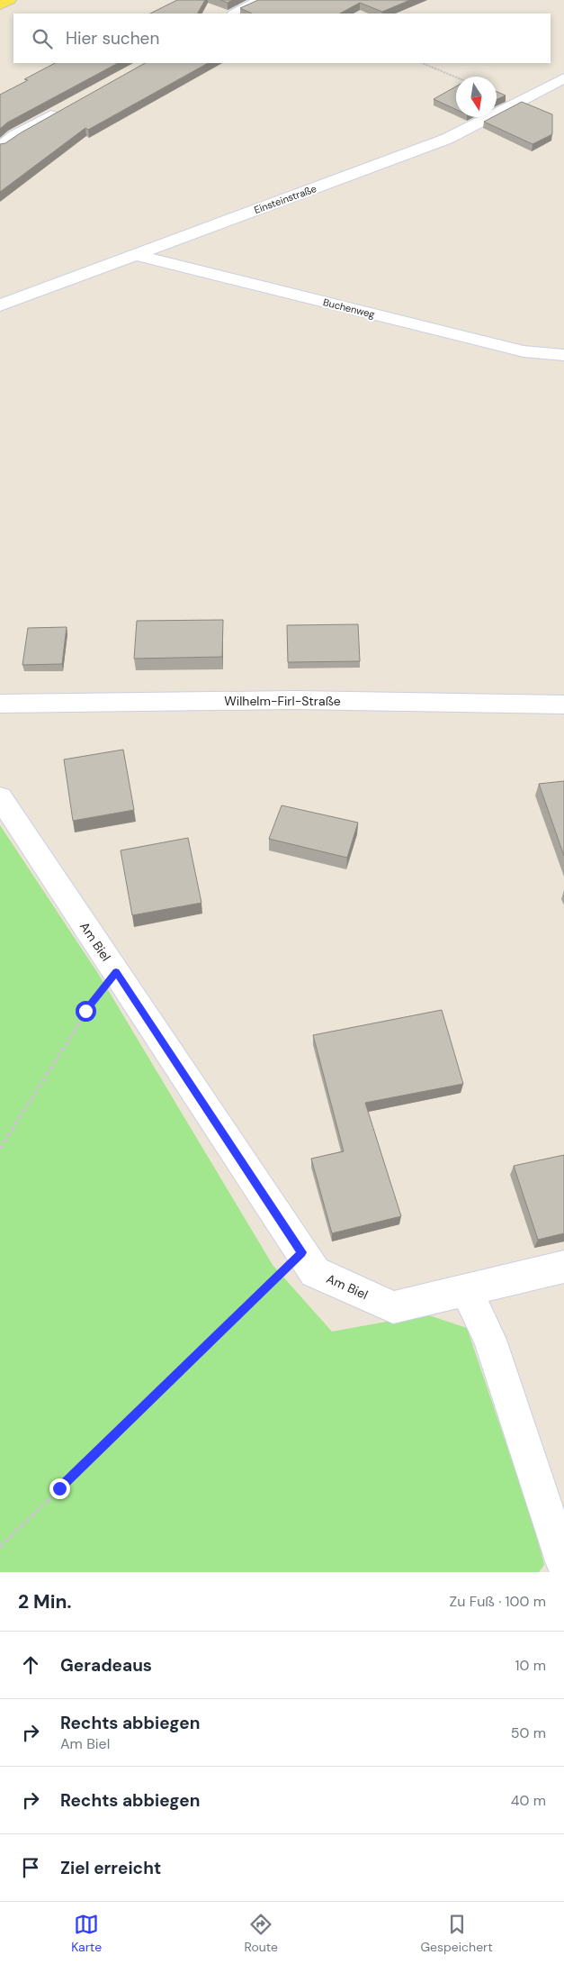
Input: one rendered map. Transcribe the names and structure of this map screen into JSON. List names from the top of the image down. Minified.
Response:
{"streets":{"street":["Einsteinstraße","Buchenweg","Wilhelm-Firl-Straße","Am Biel"]},"crossings":[["Einsteinstraße","Buchenweg"]],"north":"bottom","page":{"search":"Hier suchen","heading":["2 Min.","Zu Fuß · 100 m"],"list":[["Geradeaus","10 m"],["Rechts abbiegen","Am Biel","50 m"],["Rechts abbiegen","40 m"],"Ziel erreicht"],"nav":["Karte","Route","Gespeichert"]}}
